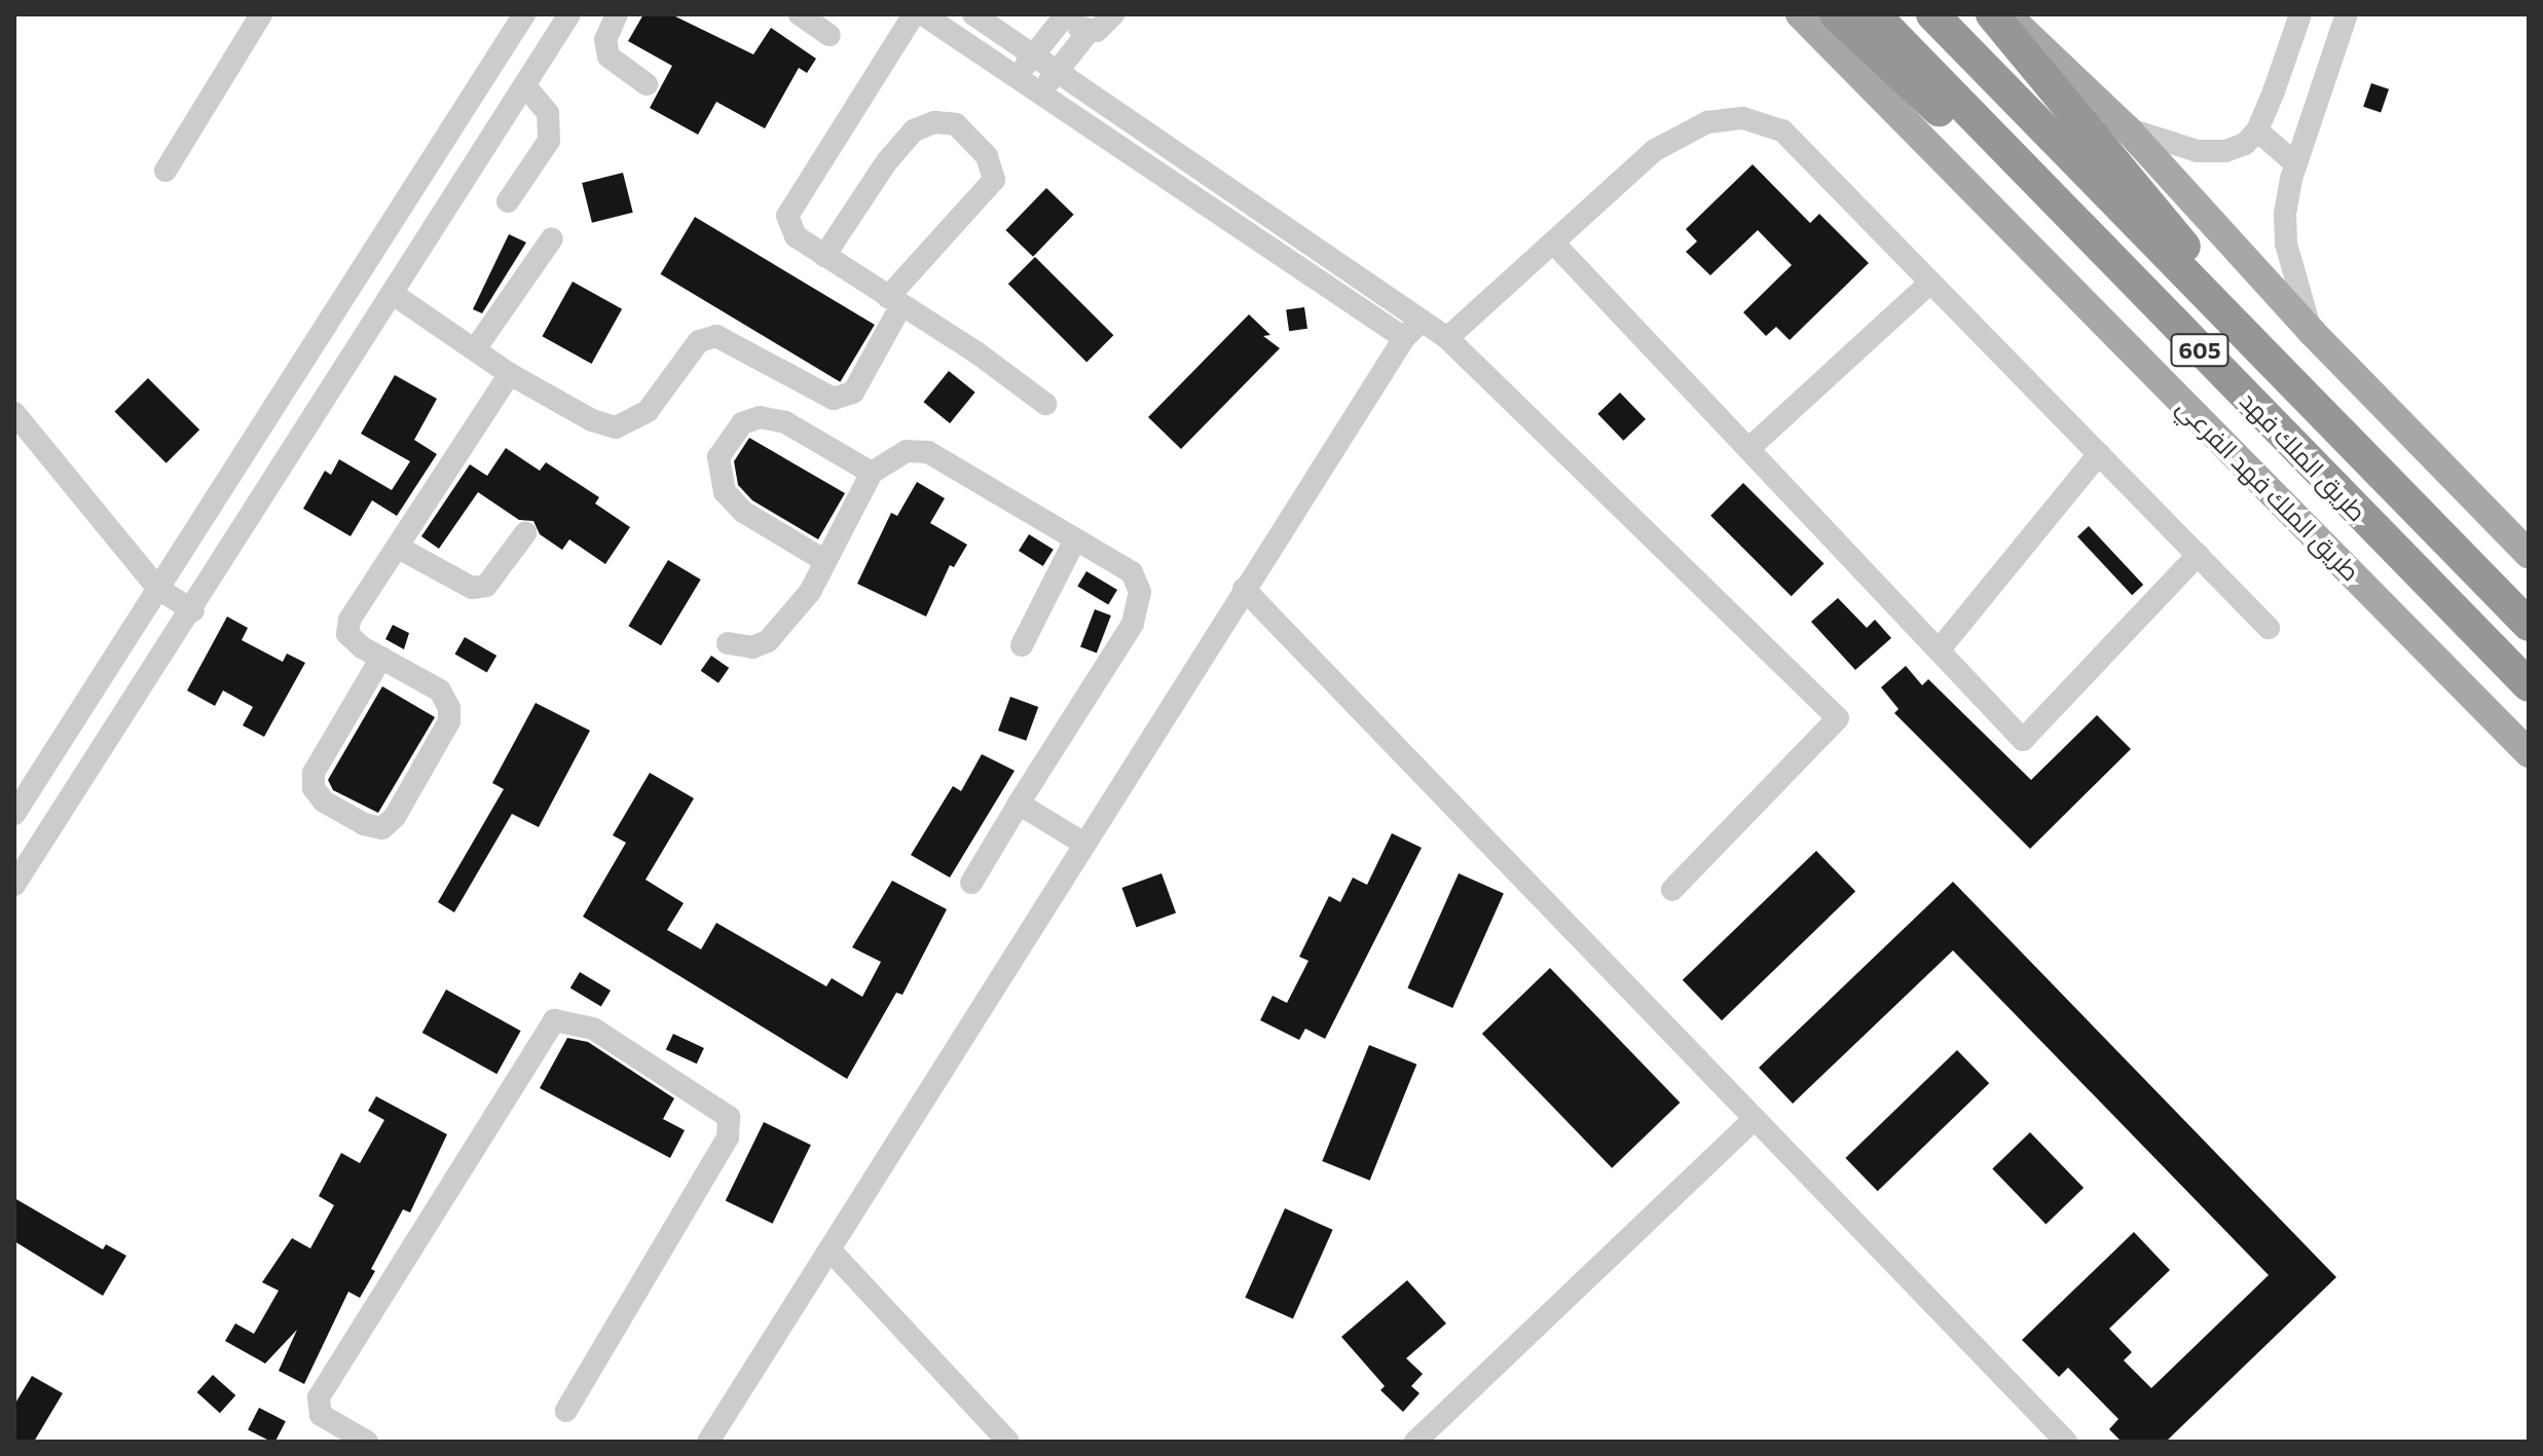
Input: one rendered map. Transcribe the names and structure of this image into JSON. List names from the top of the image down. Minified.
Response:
{"streets":{"highway":["605","طريق الملك فهد"],"main road":["طريق الملك فهد الفرعي"]}}
